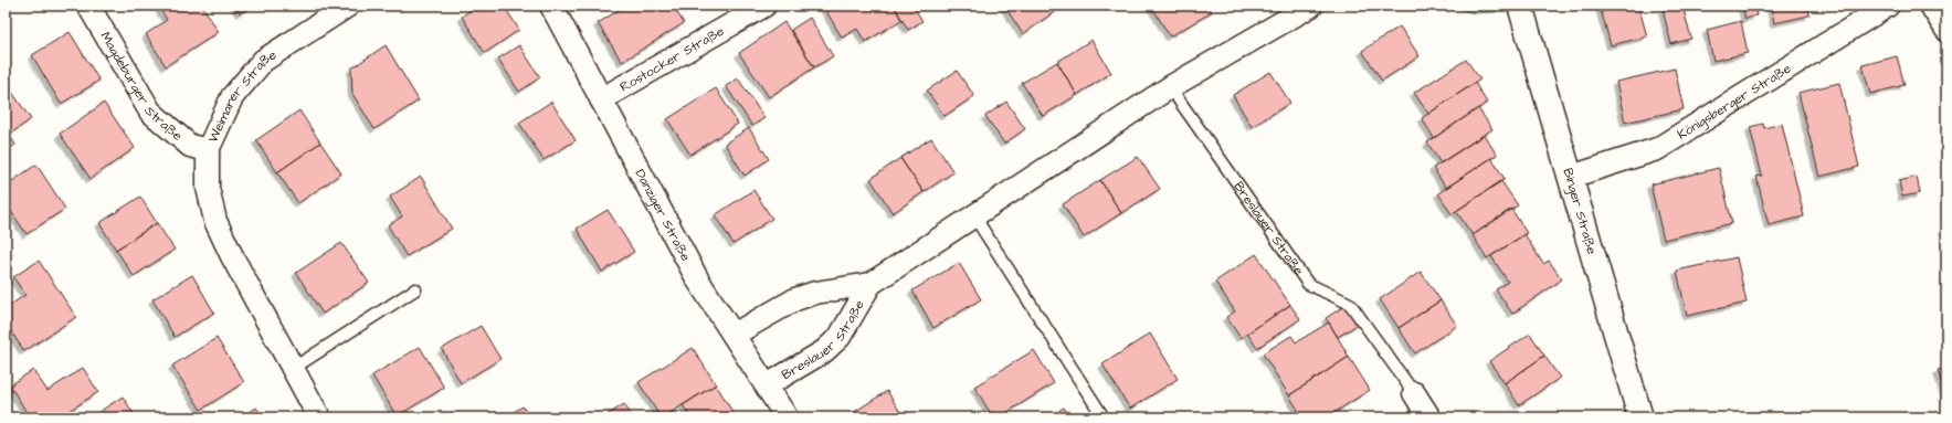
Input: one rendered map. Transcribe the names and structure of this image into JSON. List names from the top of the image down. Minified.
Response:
{"streets":{"main road":["Binger Straße"],"street":["Rostocker Straße","Magdeburger Straße","Weimarer Straße","Königsberger Straße","Danziger Straße","Breslauer Straße"]},"crossings":[["Rostocker Straße","Danziger Straße"],["Magdeburger Straße","Weimarer Straße"],["Königsberger Straße","Binger Straße"],["Danziger Straße","Breslauer Straße"]]}
